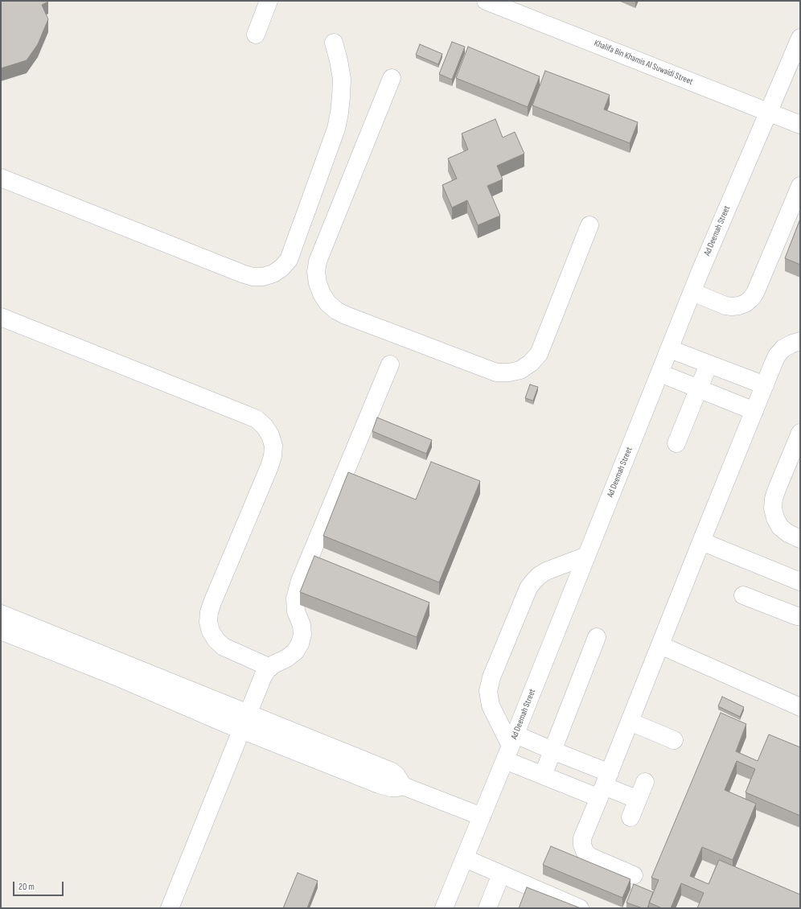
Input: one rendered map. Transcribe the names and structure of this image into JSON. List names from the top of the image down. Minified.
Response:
{"streets":{"street":["Khalifa Bin Khamis Al Suwaidi Street","Ad Deemah Street"]},"crossings":[["Khalifa Bin Khamis Al Suwaidi Street","Ad Deemah Street"]],"scale_bar":"20 m"}
